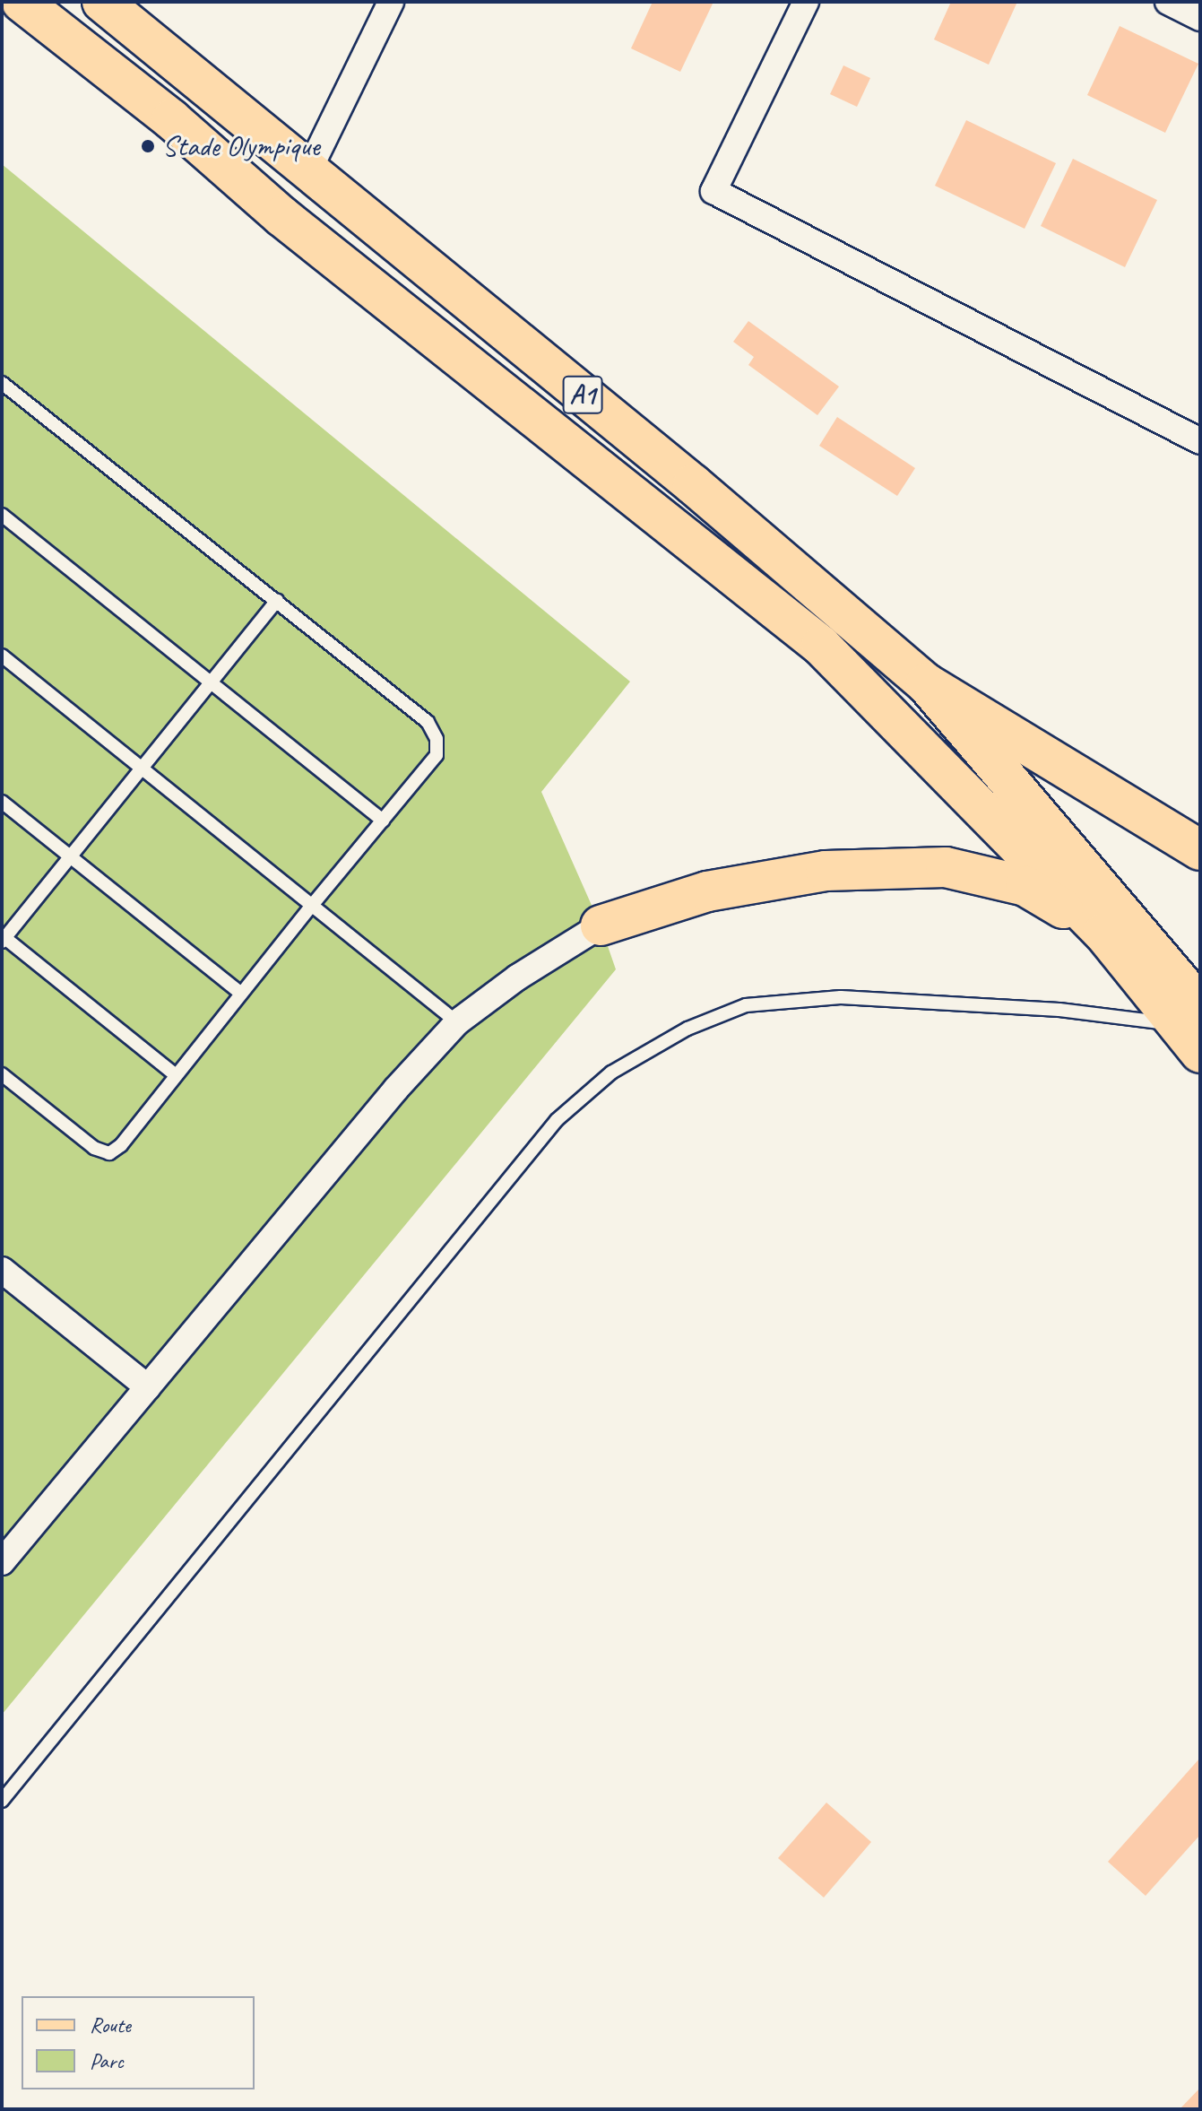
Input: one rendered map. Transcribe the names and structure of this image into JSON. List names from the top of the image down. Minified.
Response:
{"streets":{"main road":["A1"]},"places":["Stade Olympique"],"legend":["Route","Parc"]}
